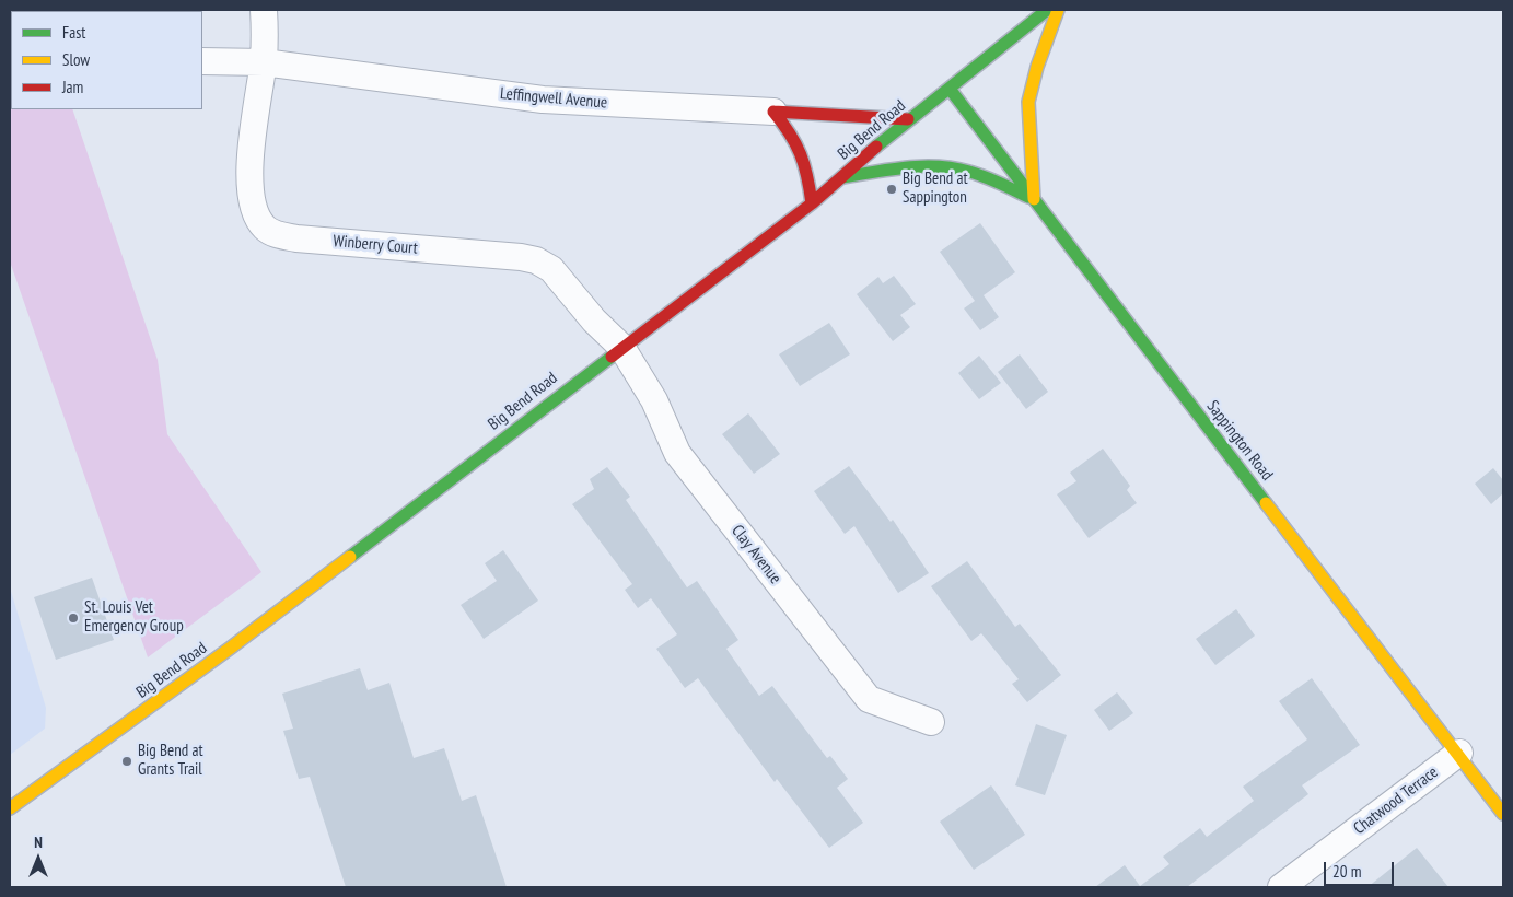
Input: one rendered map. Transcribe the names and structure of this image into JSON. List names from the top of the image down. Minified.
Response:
{"streets":{"main road":["Leffingwell Avenue","Big Bend Road","Sappington Road"],"street":["Winberry Court","Clay Avenue","Chatwood Terrace"]},"crossings":[["Leffingwell Avenue","Big Bend Road"],["Leffingwell Avenue","Winberry Court"],["Big Bend Road","Winberry Court"],["Big Bend Road","Sappington Road"],["Big Bend Road","Clay Avenue"],["Winberry Court","Clay Avenue"],["Sappington Road","Chatwood Terrace"]],"places":["Big Bend at Sappington","St. Louis Vet Emergency Group","Big Bend at Grants Trail"],"legend":["Fast","Slow","Jam"],"scale_bar":"20 m","north":"top"}
